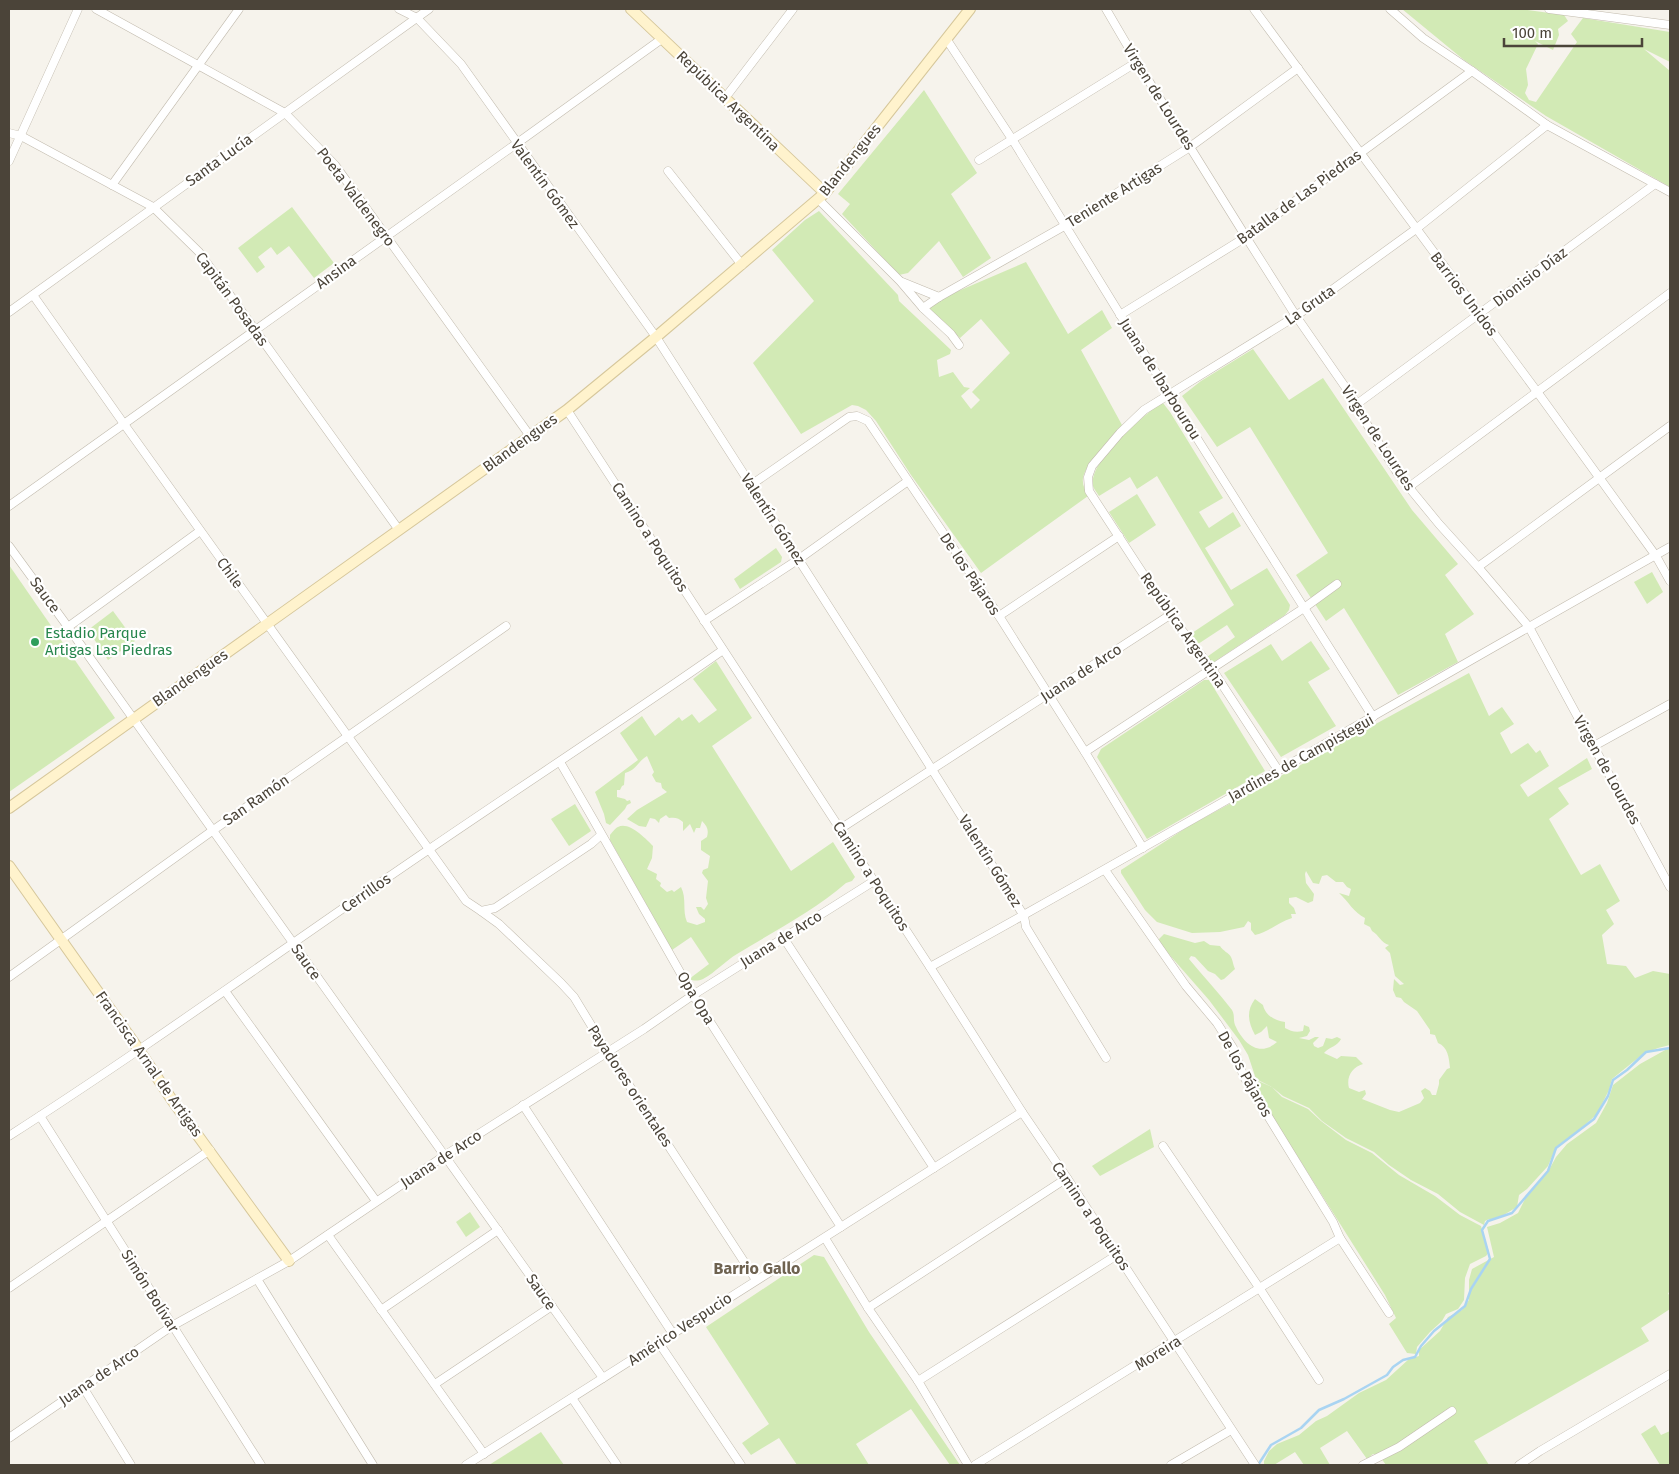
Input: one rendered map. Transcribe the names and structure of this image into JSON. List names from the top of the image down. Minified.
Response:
{"streets":{"street":["Virgen de Lourdes","República Argentina","Santa Lucía","Blandengues","Valentín Gómez","Teniente Artigas","Poeta Valdenegro","Batalla de Las Piedras","Ansina","Dionisio Díaz","Barrios Unidos","Capitán Posadas","La Gruta","Juana de Ibarbourou","Camino a Poquitos","Chile","De los Pájaros","Sauce","Juana de Arco","Jardines de Campistegui","San Ramón","Cerrillos","Opa Opa","Francisca Arnal de Artigas","Payadores orientales","Simón Bolívar","Américo Vespucio","Moreira"]},"crossings":[["Virgen de Lourdes","Teniente Artigas"],["Virgen de Lourdes","Batalla de Las Piedras"],["Virgen de Lourdes","Dionisio Díaz"],["Virgen de Lourdes","La Gruta"],["Virgen de Lourdes","Jardines de Campistegui"],["República Argentina","Blandengues"],["República Argentina","Teniente Artigas"],["República Argentina","Ansina"],["República Argentina","La Gruta"],["República Argentina","Juana de Arco"],["República Argentina","Jardines de Campistegui"],["Santa Lucía","Valentín Gómez"],["Santa Lucía","Poeta Valdenegro"],["Santa Lucía","Capitán Posadas"],["Santa Lucía","Chile"],["Blandengues","Valentín Gómez"],["Blandengues","Poeta Valdenegro"],["Blandengues","Capitán Posadas"],["Blandengues","Juana de Ibarbourou"],["Blandengues","Camino a Poquitos"],["Blandengues","Chile"],["Blandengues","Sauce"],["Valentín Gómez","Ansina"],["Valentín Gómez","De los Pájaros"],["Valentín Gómez","Juana de Arco"],["Valentín Gómez","Jardines de Campistegui"],["Teniente Artigas","Barrios Unidos"],["Teniente Artigas","Juana de Ibarbourou"],["Poeta Valdenegro","Ansina"],["Batalla de Las Piedras","Barrios Unidos"],["Batalla de Las Piedras","Juana de Ibarbourou"],["Ansina","Capitán Posadas"],["Ansina","Chile"],["Dionisio Díaz","Barrios Unidos"],["Barrios Unidos","La Gruta"],["Barrios Unidos","Jardines de Campistegui"],["La Gruta","Juana de Ibarbourou"],["Juana de Ibarbourou","Jardines de Campistegui"],["Camino a Poquitos","Juana de Arco"],["Camino a Poquitos","Jardines de Campistegui"],["Camino a Poquitos","Cerrillos"],["Camino a Poquitos","Américo Vespucio"],["Camino a Poquitos","Moreira"],["Chile","San Ramón"],["Chile","Cerrillos"],["Chile","Payadores orientales"],["De los Pájaros","Juana de Arco"],["De los Pájaros","Jardines de Campistegui"],["De los Pájaros","Moreira"],["Sauce","Juana de Arco"],["Sauce","San Ramón"],["Sauce","Cerrillos"],["Sauce","Américo Vespucio"],["Juana de Arco","Opa Opa"],["Juana de Arco","Francisca Arnal de Artigas"],["Juana de Arco","Payadores orientales"],["Juana de Arco","Simón Bolívar"],["San Ramón","Francisca Arnal de Artigas"],["Cerrillos","Opa Opa"],["Cerrillos","Francisca Arnal de Artigas"],["Cerrillos","Payadores orientales"],["Cerrillos","Simón Bolívar"],["Opa Opa","Américo Vespucio"],["Payadores orientales","Américo Vespucio"]],"districts":["Barrio Gallo"],"places":["Estadio Parque Artigas Las Piedras"],"scale_bar":"100 m"}
